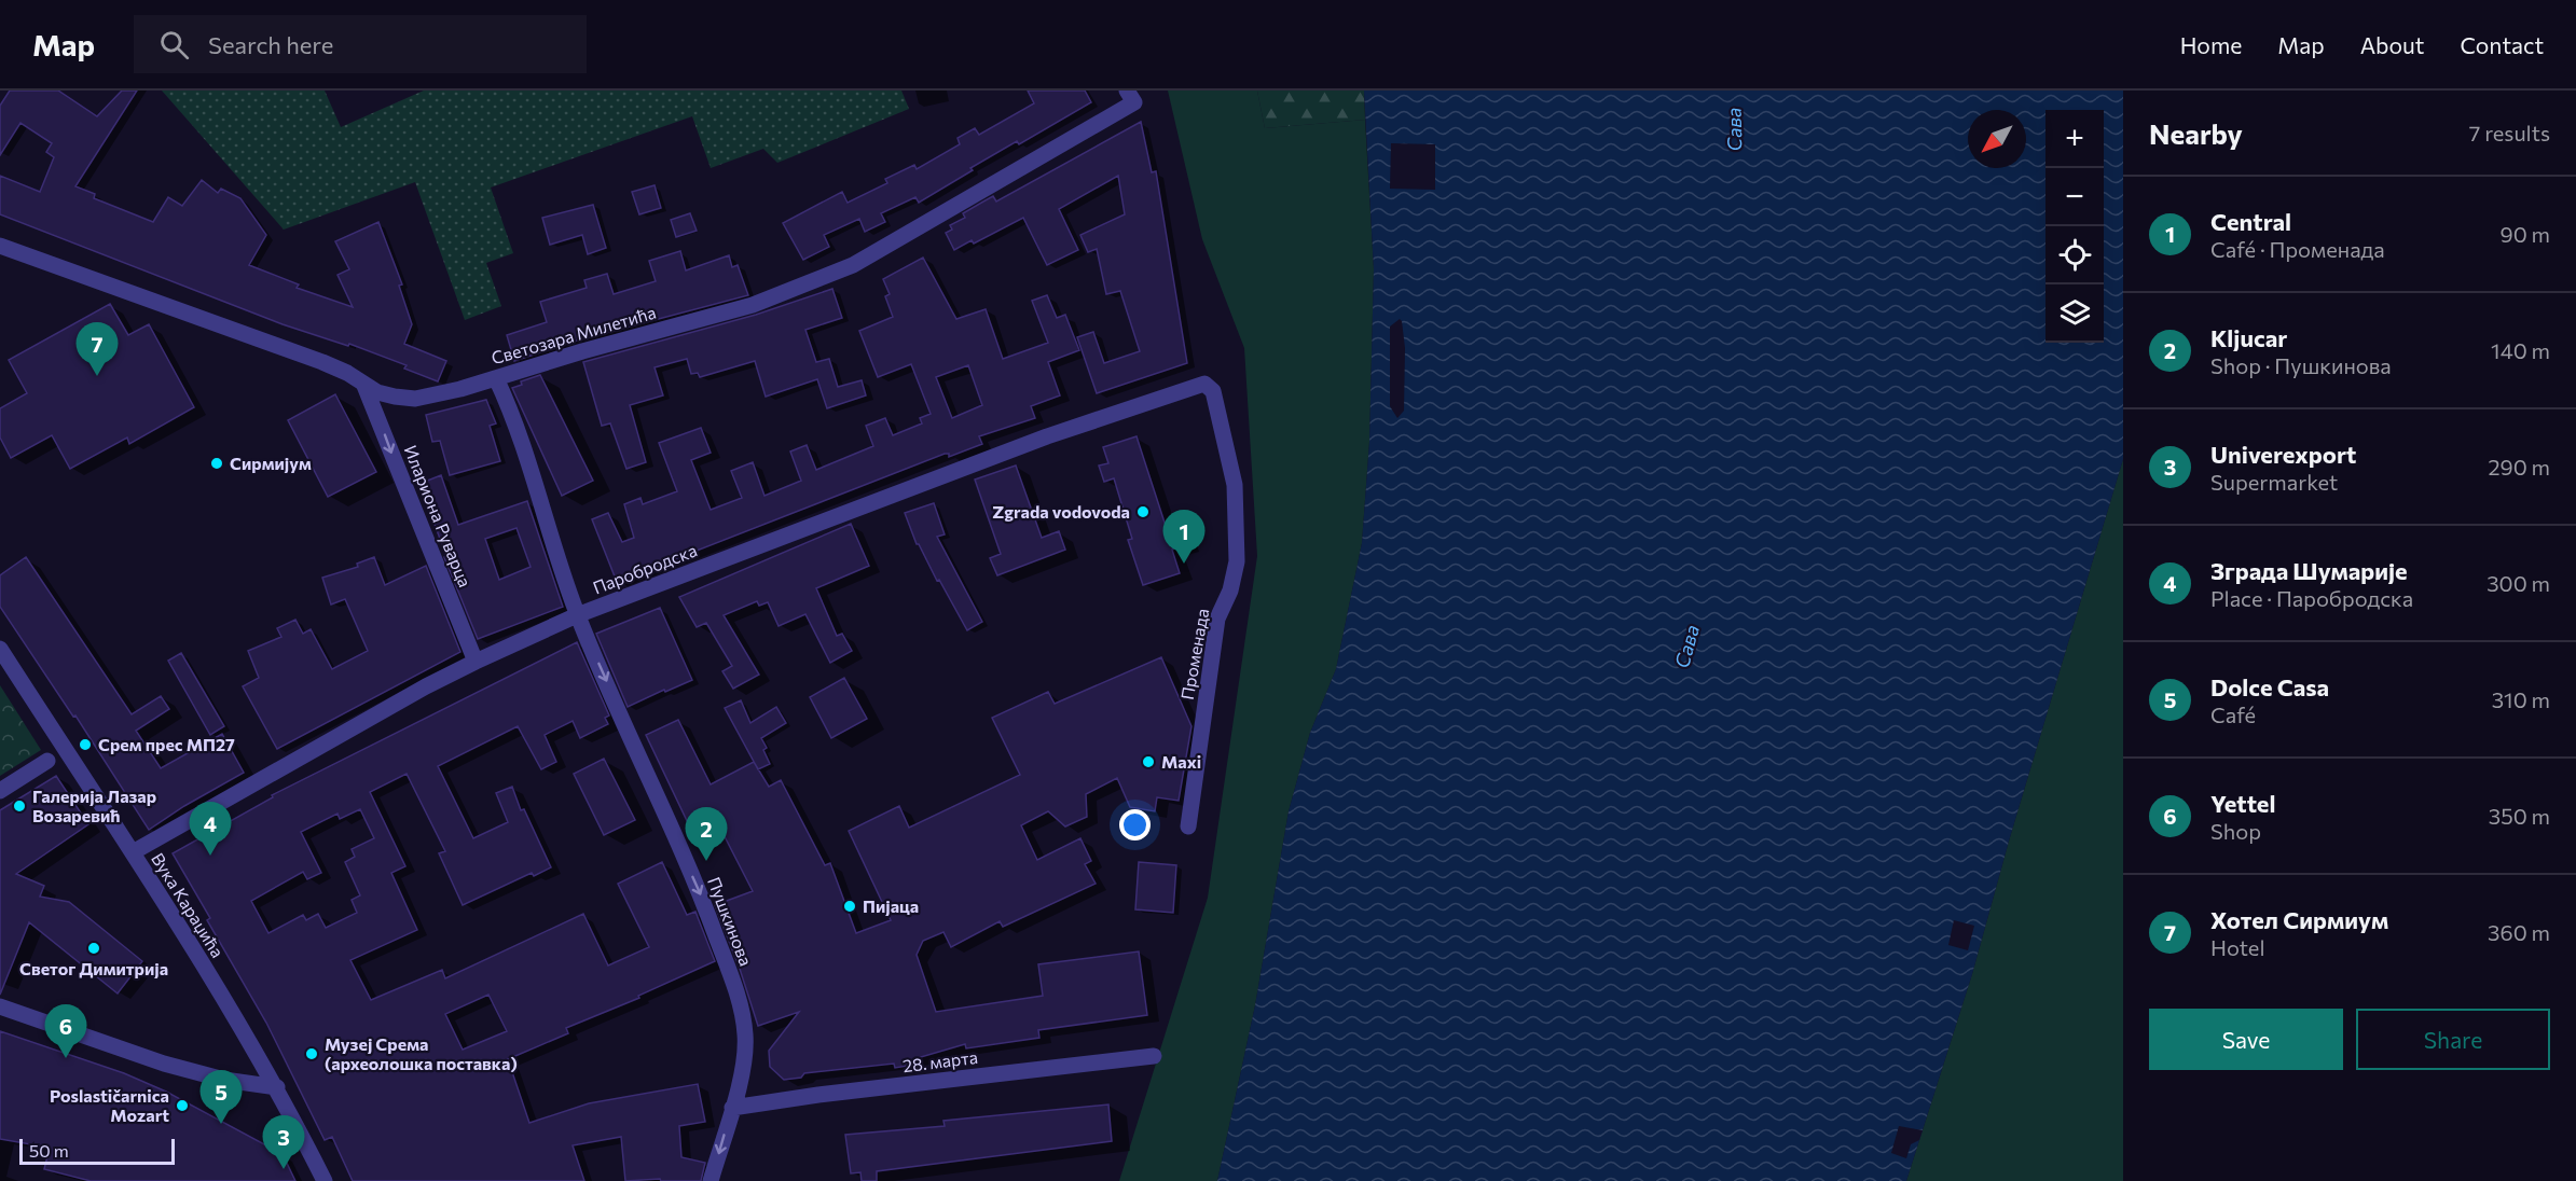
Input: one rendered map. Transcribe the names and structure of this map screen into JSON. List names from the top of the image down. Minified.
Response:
{"streets":{"street":["Светозара Милетића","Илариона Руварца","Паробродска","Променада","Вука Караџића","Пушкинова","28. марта"]},"crossings":[["Светозара Милетића","Илариона Руварца"],["Светозара Милетића","Пушкинова"],["Илариона Руварца","Паробродска"],["Паробродска","Променада"],["Паробродска","Вука Караџића"],["Паробродска","Пушкинова"],["Пушкинова","28. марта"]],"one_way":["Илариона Руварца","Пушкинова"],"water":["Сава"],"places":["Сирмијум","Zgrada vodovoda","Срем прес МП27","Maxi","Галерија Лазар Возаревић","Пијаца","Светог Димитрија","Музеј Срема (археолошка поставка)","Poslastičarnica Mozart"],"scale_bar":"50 m","north":"bottom left","page":{"header":"Map","search":"Search here","nav":["Home","Map","About","Contact"],"heading":["Nearby","7 results"],"map_buttons":["+","−"],"list":[{"mark":"1","name":"Central","note":"Café · Променада","value":"90 m"},{"mark":"2","name":"Kljucar","note":"Shop · Пушкинова","value":"140 m"},{"mark":"3","name":"Univerexport","note":"Supermarket","value":"290 m"},{"mark":"4","name":"Зграда Шумарије","note":"Place · Паробродска","value":"300 m"},{"mark":"5","name":"Dolce Casa","note":"Café","value":"310 m"},{"mark":"6","name":"Yettel","note":"Shop","value":"350 m"},{"mark":"7","name":"Хотел Сирмиум","note":"Hotel","value":"360 m"}],"pins":["7","1","4","2","6","5","3"],"buttons":["Save","Share"],"scale":"50 m"}}
